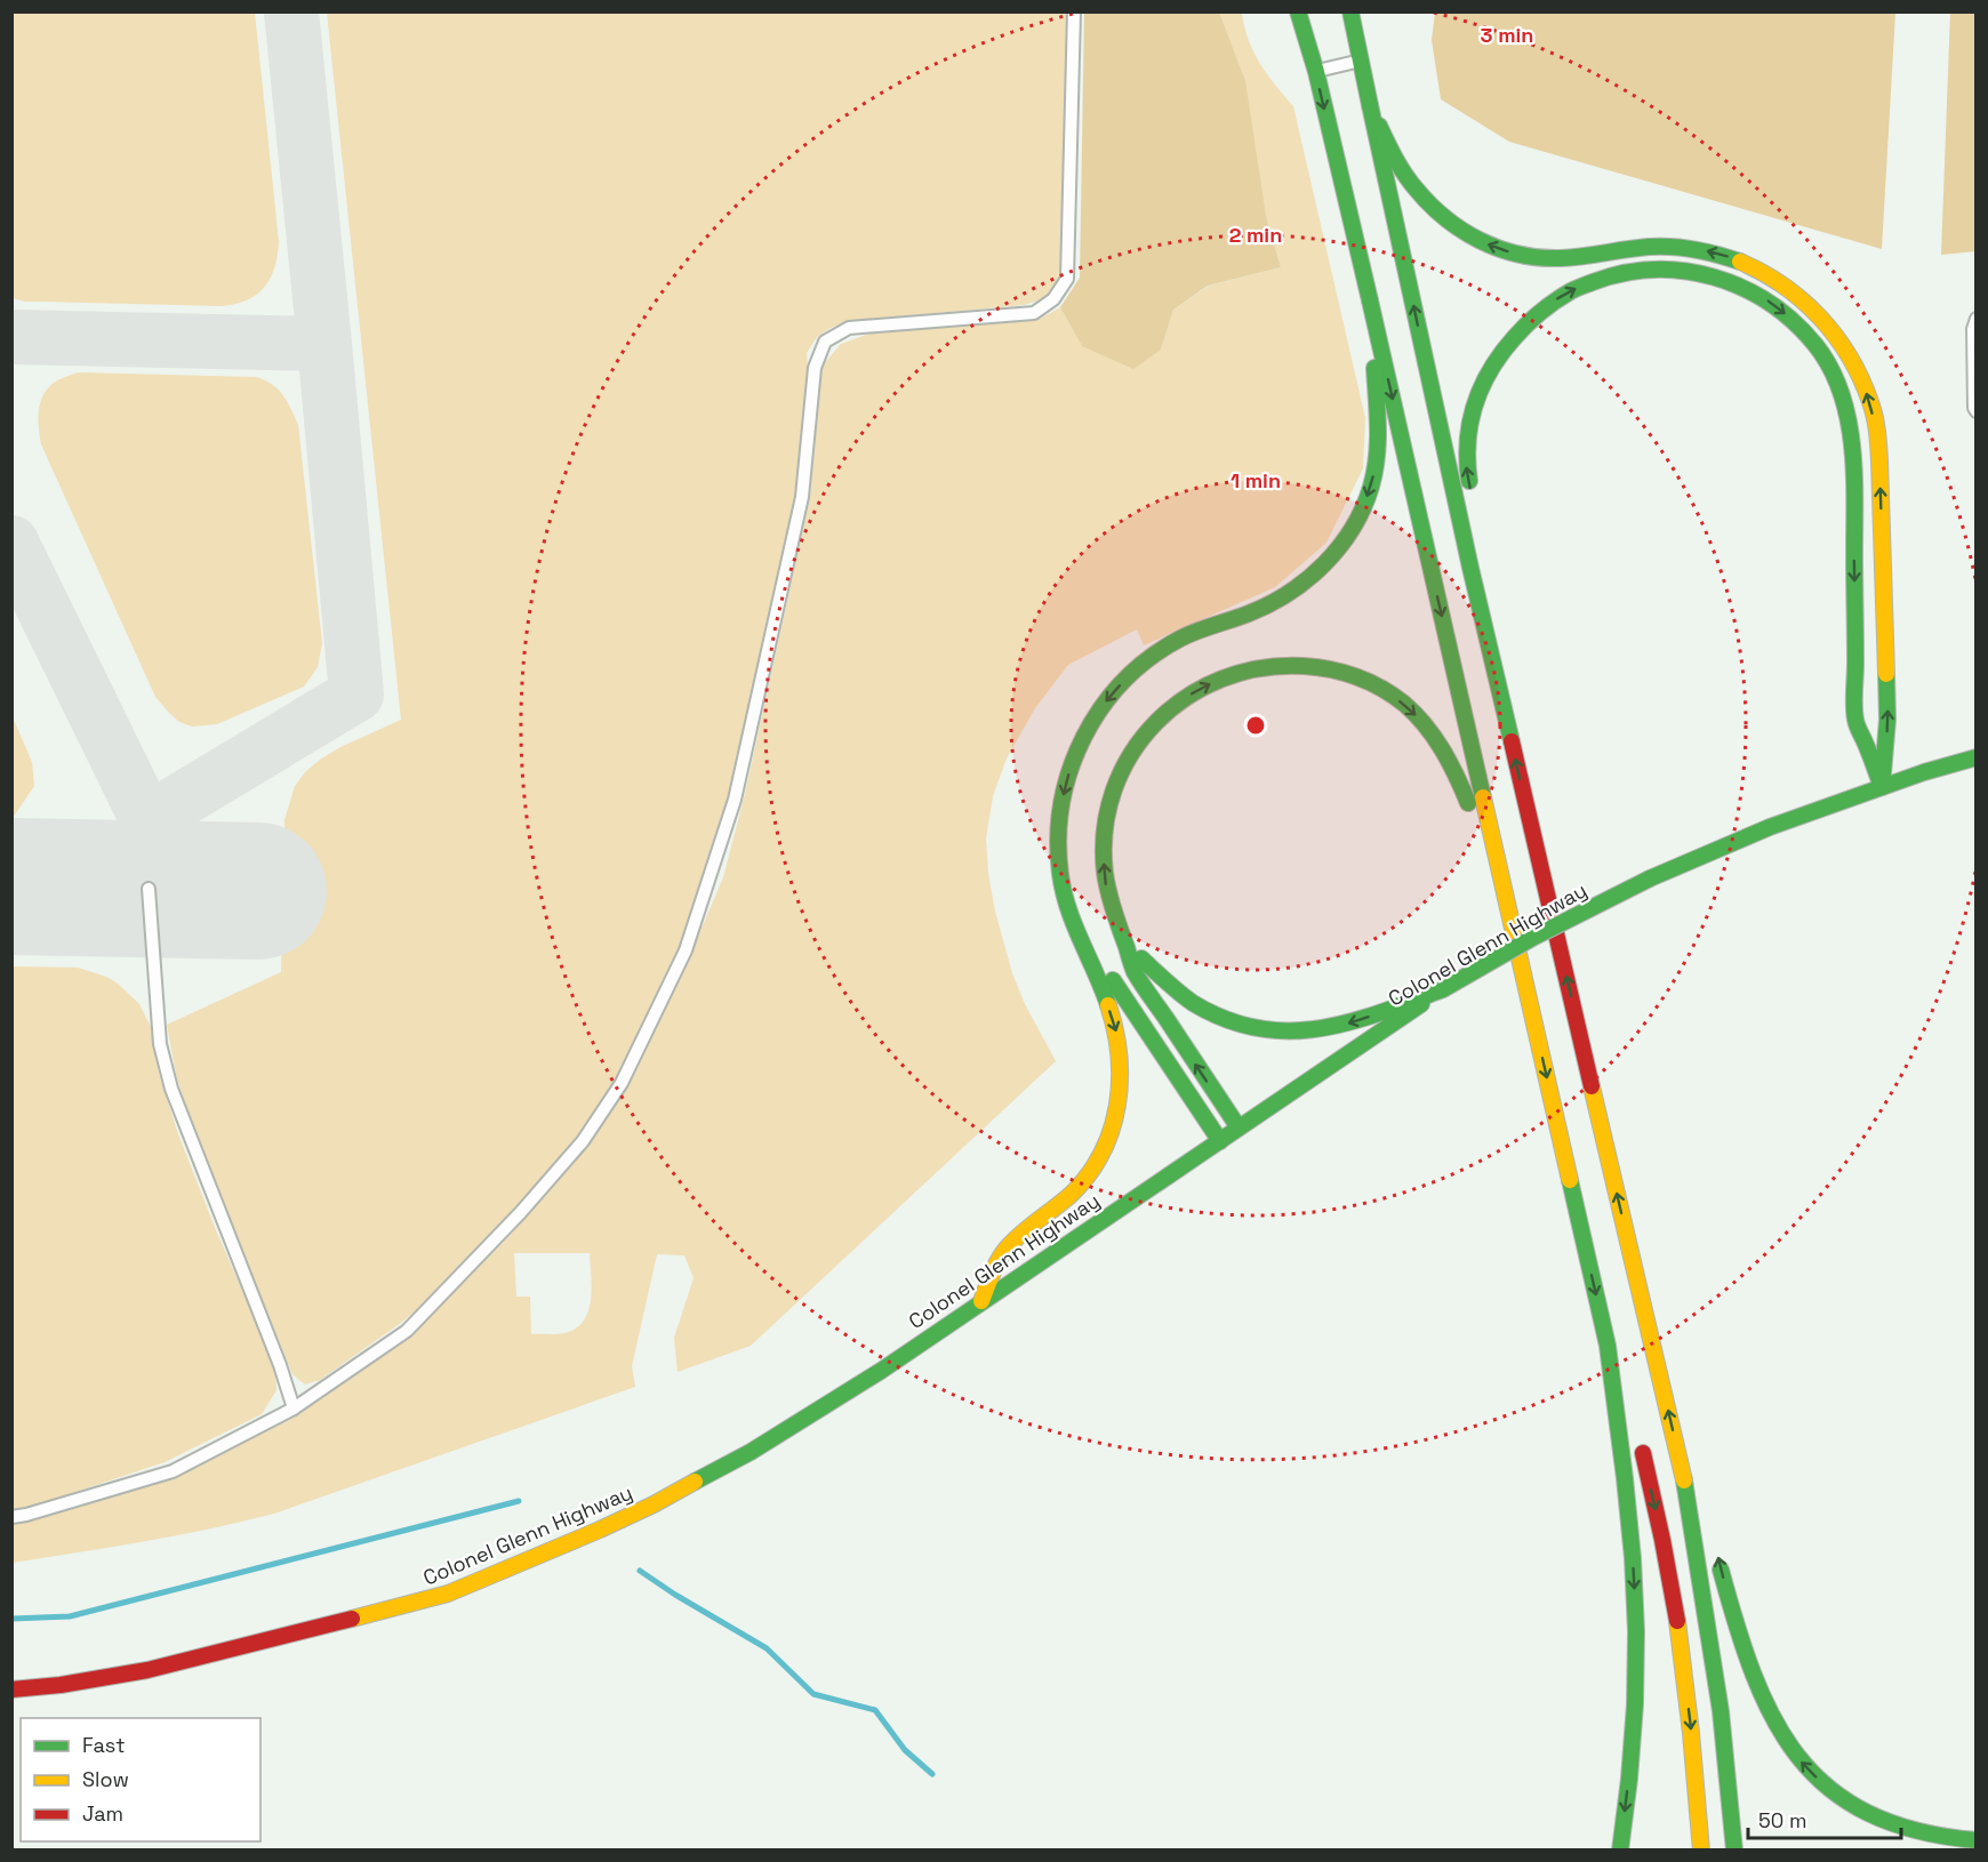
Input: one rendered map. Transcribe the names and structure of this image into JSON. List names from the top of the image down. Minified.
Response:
{"streets":{"main road":["Colonel Glenn Highway"]},"legend":["Fast","Slow","Jam"],"scale_bar":"50 m","rings":["3 min","2 min","1 min"]}
